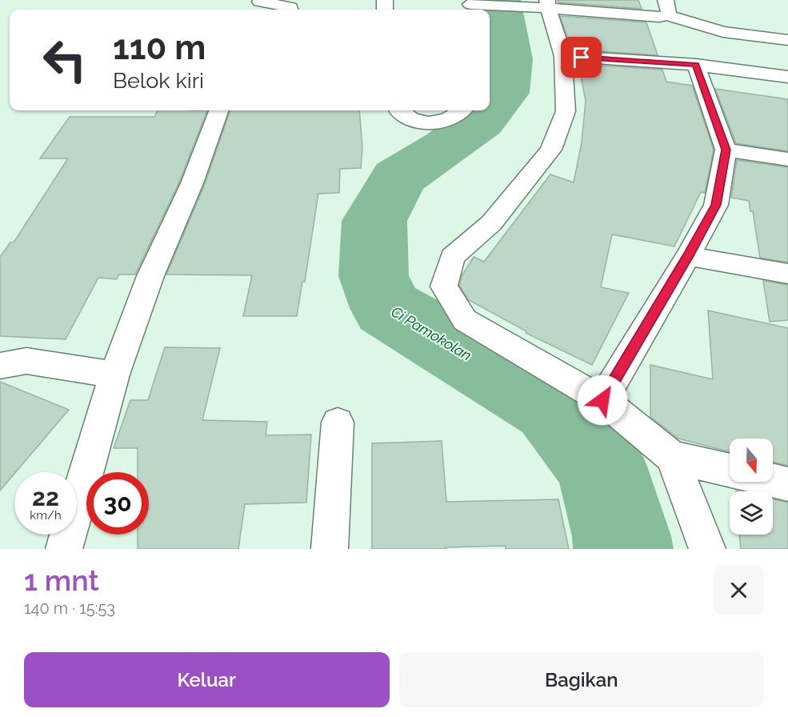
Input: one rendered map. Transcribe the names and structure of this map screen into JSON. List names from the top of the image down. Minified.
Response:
{"water":["Ci Pamokolan"],"north":"bottom","page":{"turn":["110 m","Belok kiri"],"speed":"22 km/h","limit":"30","heading":["1 mnt","140 m · 15:53"],"buttons":["Keluar","Bagikan"]}}
